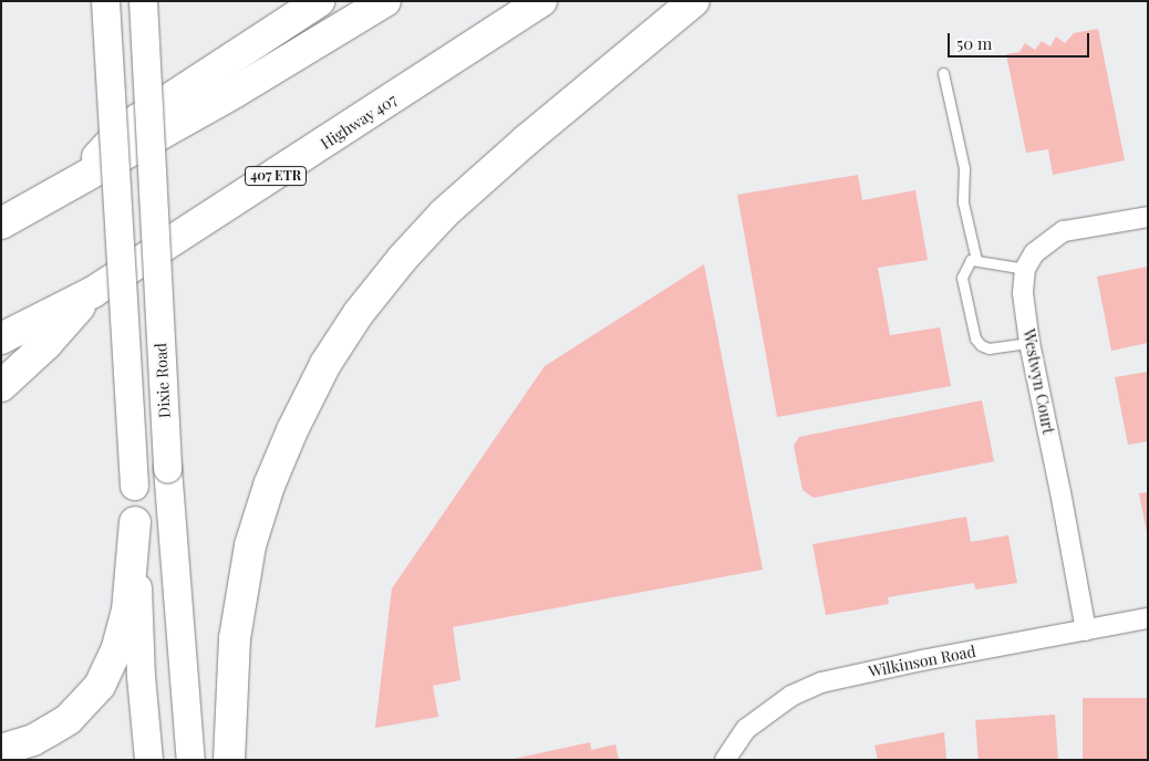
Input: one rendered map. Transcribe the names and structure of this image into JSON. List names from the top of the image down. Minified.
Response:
{"streets":{"highway":["Highway 407","407 ETR"],"main road":["Dixie Road"],"street":["Westwyn Court","Wilkinson Road"]},"crossings":[["Westwyn Court","Wilkinson Road"]],"scale_bar":"50 m"}
